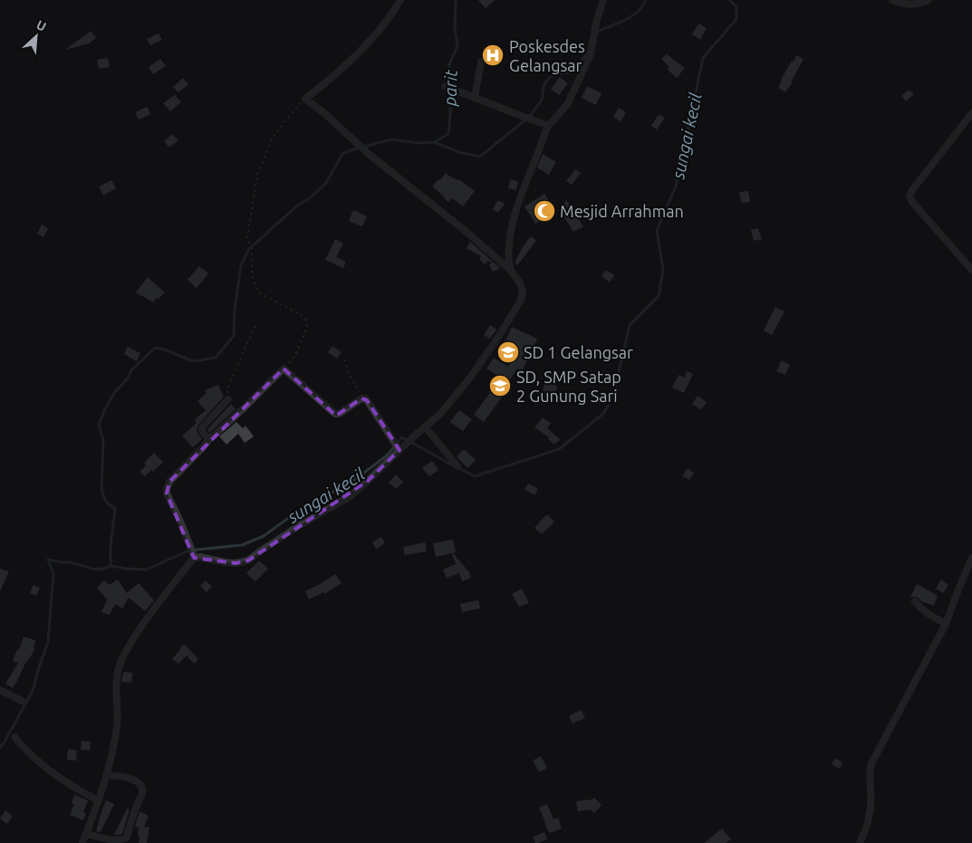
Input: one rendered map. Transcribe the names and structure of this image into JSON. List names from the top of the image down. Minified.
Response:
{"water":["parit","sungai kecil"],"places":{"hospital":["Poskesdes Gelangsar"],"mosque":["Mesjid Arrahman"],"school or university":["SD 1 Gelangsar","SD, SMP Satap 2 Gunung Sari"]},"north":"top right"}
